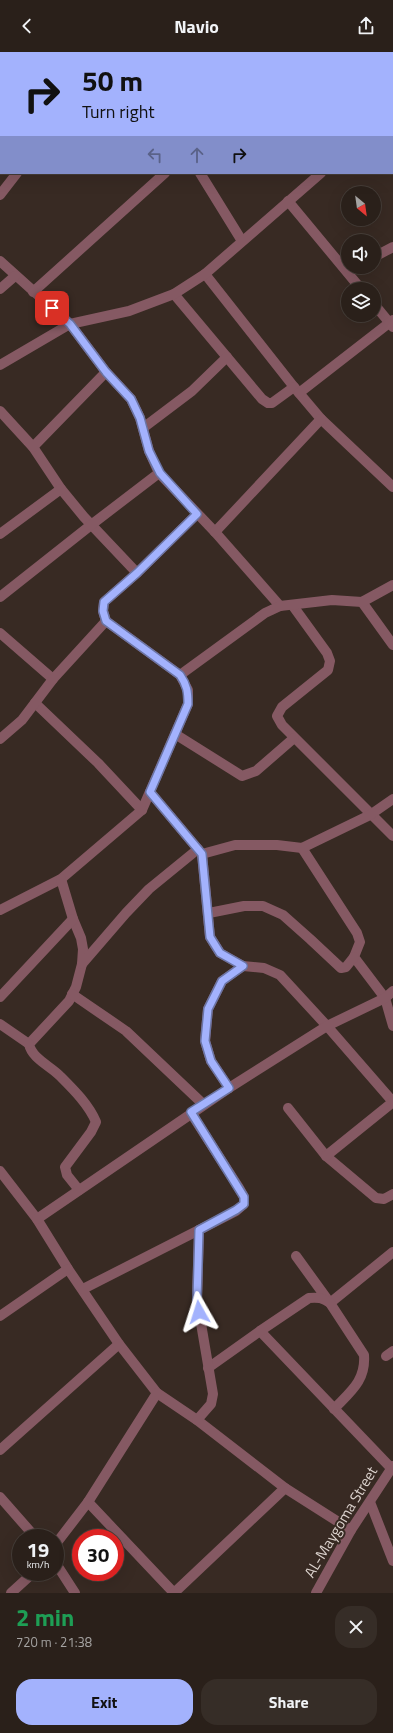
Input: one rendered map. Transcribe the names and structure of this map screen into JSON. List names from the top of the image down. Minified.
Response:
{"streets":{"street":["AL-Maygoma Street"]},"north":"bottom right","page":{"header":"Navio","turn":["50 m","Turn right"],"speed":"19 km/h","limit":"30","heading":["2 min","720 m · 21:38"],"buttons":["Exit","Share"]}}
